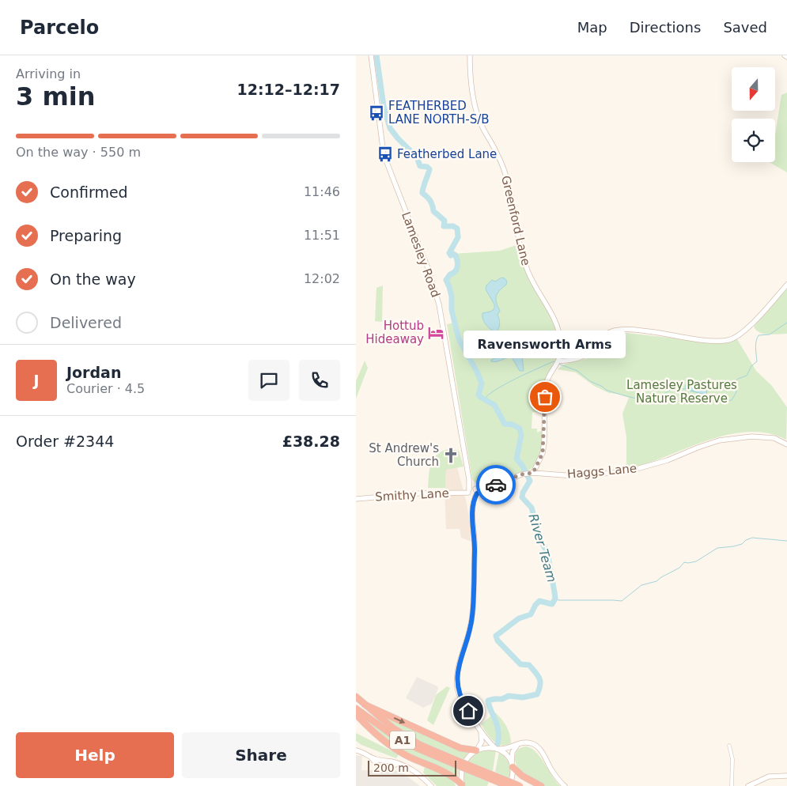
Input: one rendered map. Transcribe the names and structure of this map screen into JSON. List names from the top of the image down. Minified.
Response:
{"streets":{"highway":["A1"],"street":["Greenford Lane","Lamesley Road","Haggs Lane","Smithy Lane"]},"crossings":[["Greenford Lane","Haggs Lane"],["Lamesley Road","Haggs Lane"],["Lamesley Road","Smithy Lane"],["Haggs Lane","Smithy Lane"]],"water":["River Team"],"parks":["Lamesley Pastures Nature Reserve"],"places":{"bus stop":["FEATHERBED LANE NORTH-S/B","Featherbed Lane"],"hotel":["Hottub Hideaway"],"other":["Ravensworth Arms"],"church":["St Andrew's Church"]},"scale_bar":"200 m","north":"bottom","page":{"header":"Parcelo","nav":["Map","Directions","Saved"],"heading":["3 min","Arriving in","12:12–12:17"],"panel":["Jordan","Courier · 4.5","Order #2344","£38.28"],"bar":"On the way · 550 m","list":[["Confirmed","11:46"],["Preparing","11:51"],["On the way","12:02"],"Delivered"],"bubble":"Ravensworth Arms","round":"J","buttons":["Help","Share"],"scale":"200 m"}}
